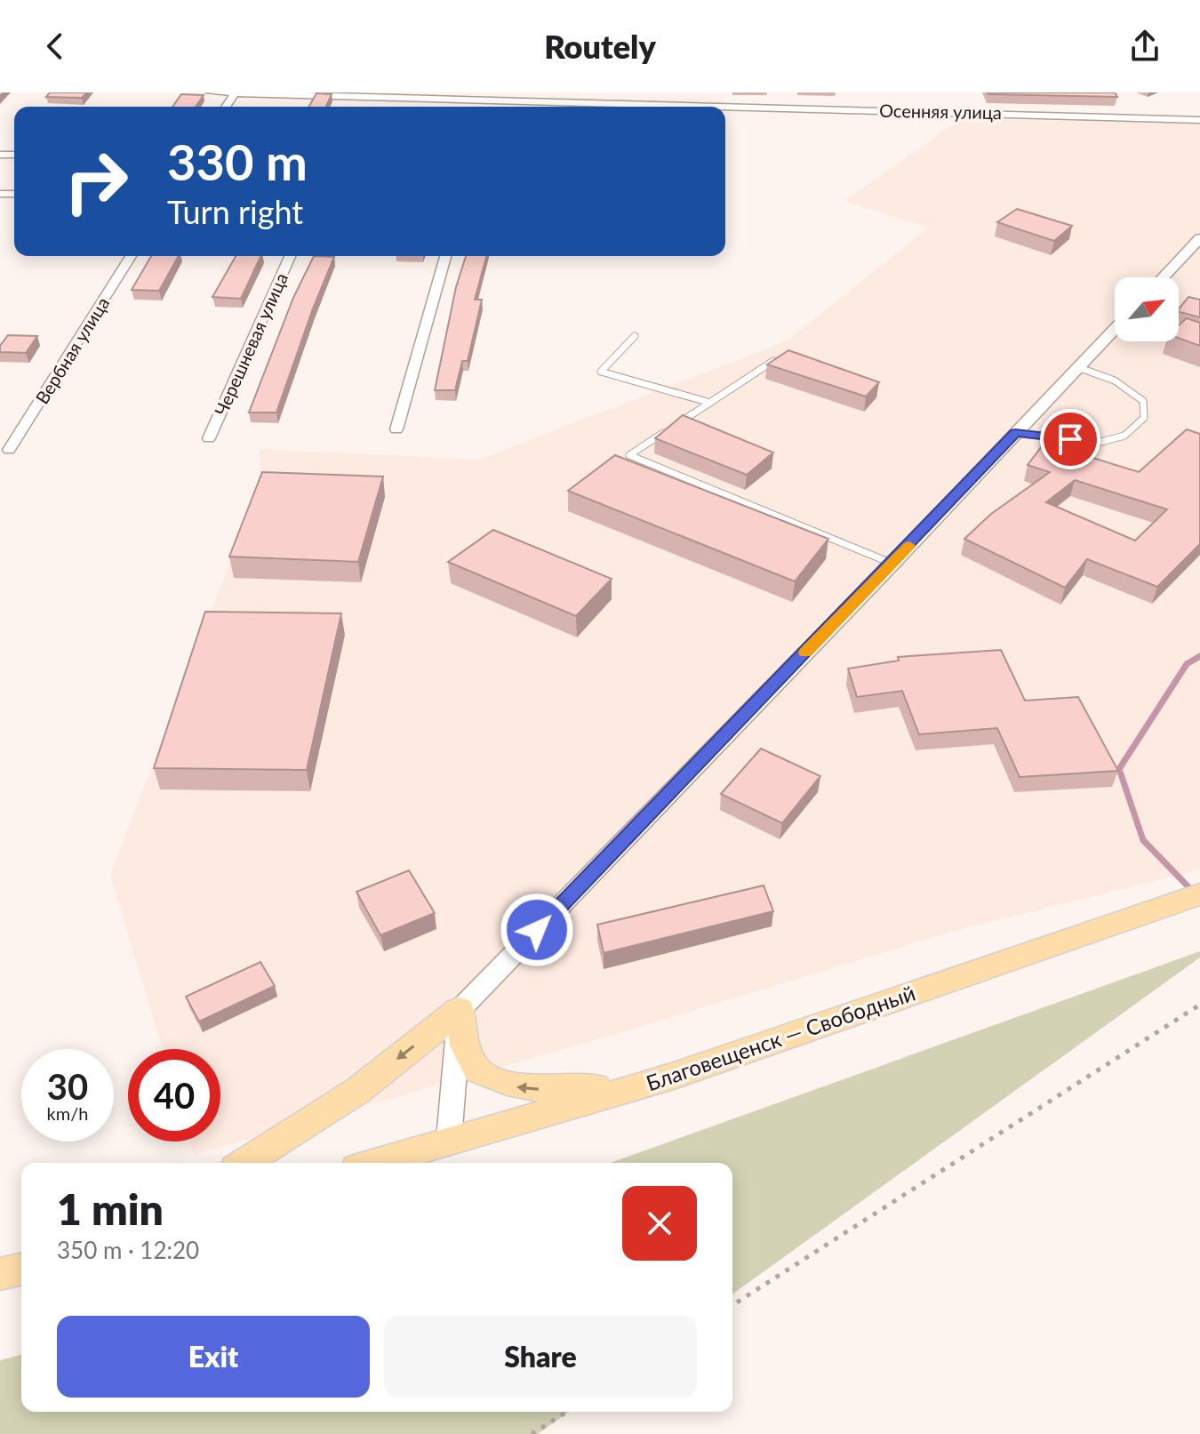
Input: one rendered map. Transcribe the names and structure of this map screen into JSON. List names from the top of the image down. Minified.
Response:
{"streets":{"main road":["Благовещенск — Свободный"],"street":["Осенняя улица","Черешневая улица","Вербная улица"]},"north":"top right","page":{"header":"Routely","turn":["330 m","Turn right"],"speed":"30 km/h","limit":"40","heading":["1 min","350 m · 12:20"],"buttons":["Exit","Share"]}}
